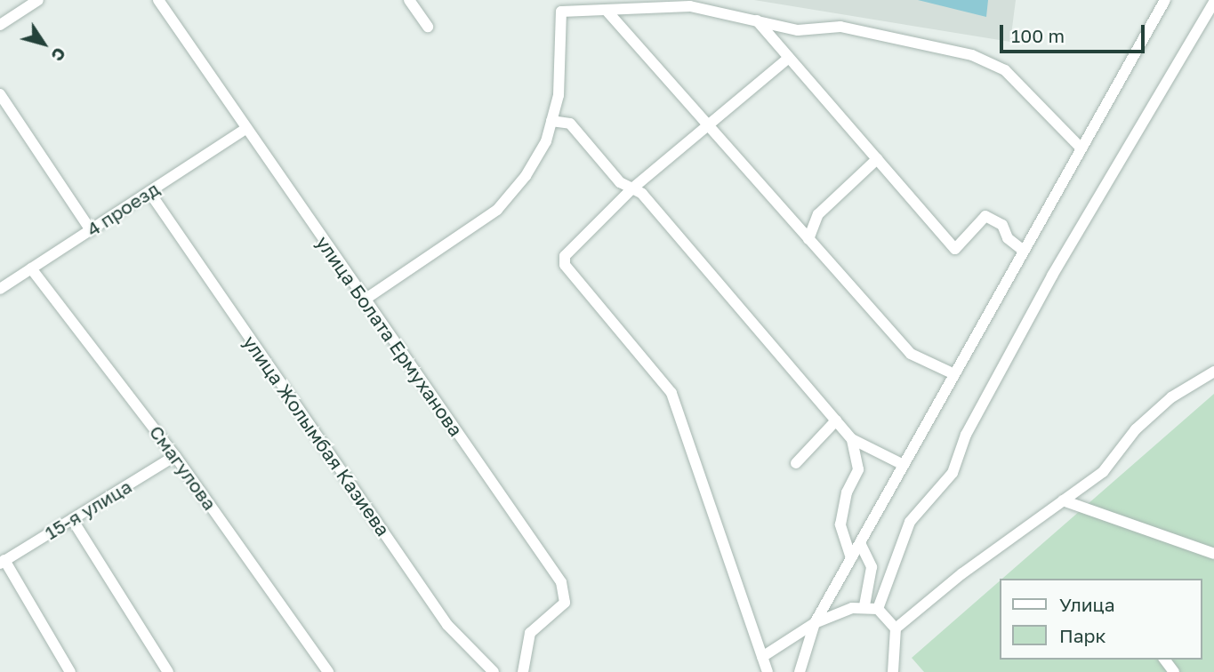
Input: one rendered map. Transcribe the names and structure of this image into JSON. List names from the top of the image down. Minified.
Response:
{"streets":{"street":["4 проезд","улица Болата Ермуханова","улица Жолымбая Казиева","Смагулова","15-я улица"]},"crossings":[["4 проезд","улица Болата Ермуханова"],["4 проезд","улица Жолымбая Казиева"],["4 проезд","Смагулова"],["Смагулова","15-я улица"]],"legend":["Улица","Парк"],"scale_bar":"100 m","north":"bottom right"}
